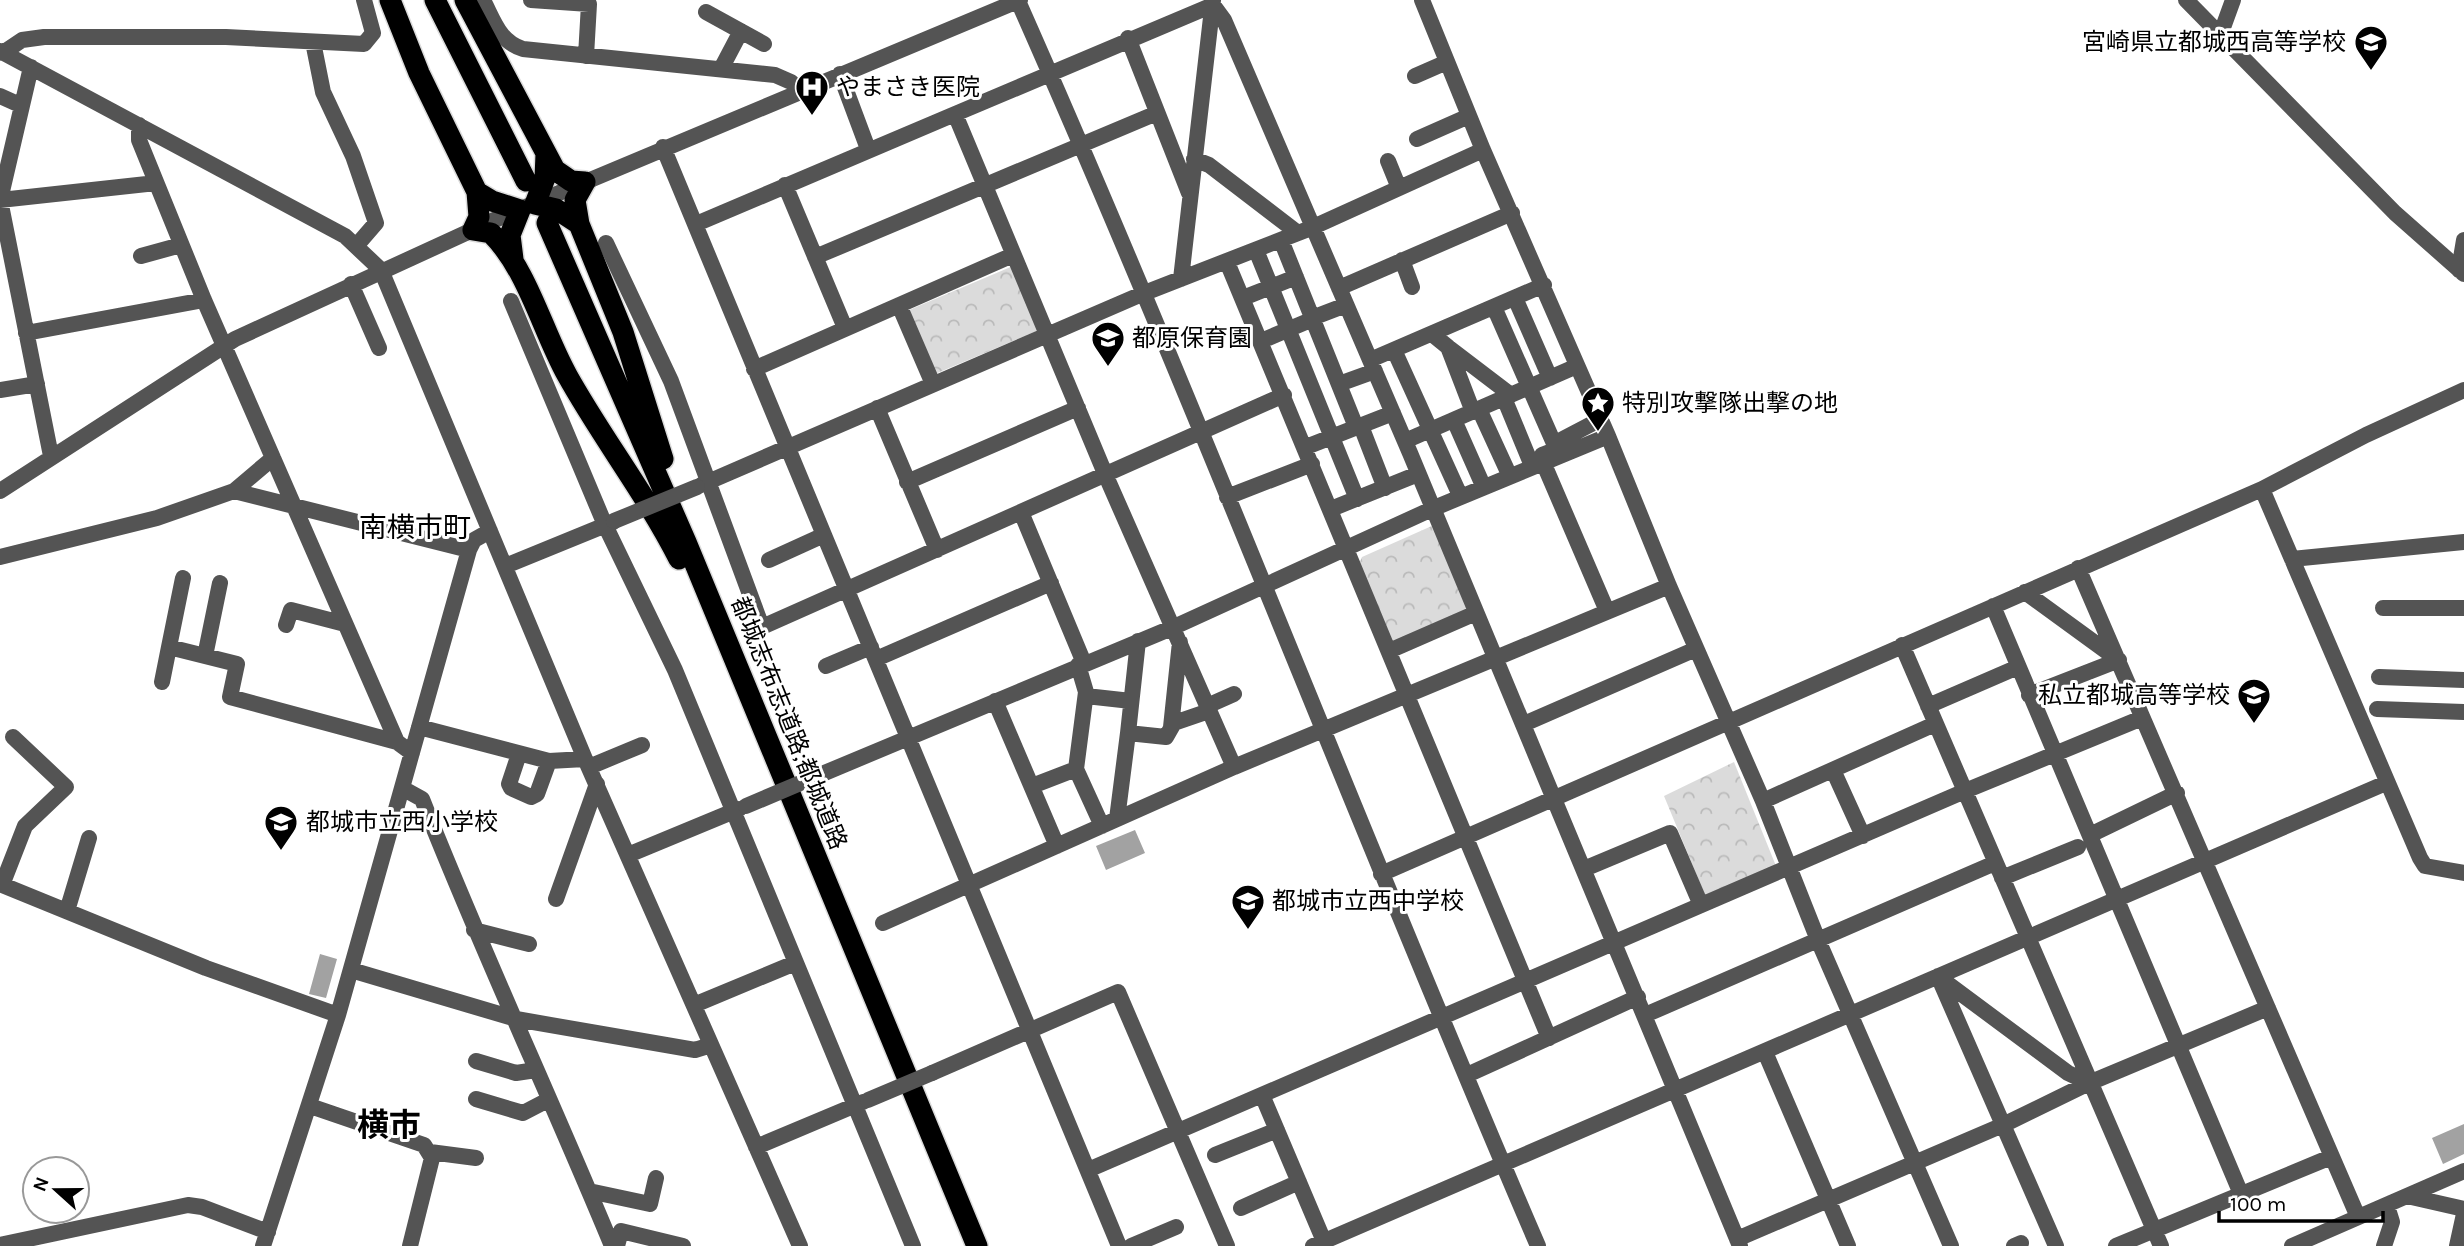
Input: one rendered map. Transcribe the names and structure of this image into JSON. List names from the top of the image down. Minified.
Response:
{"streets":{"highway":["都城志布志道路;都城道路"]},"districts":["南横市町","横市"],"places":{"school or university":["宮崎県立都城西高等学校","都原保育園","私立都城高等学校","都城市立西小学校","都城市立西中学校"],"hospital":["やまさき医院"],"place":["特別攻撃隊出撃の地"]},"scale_bar":"100 m","north":"left"}
